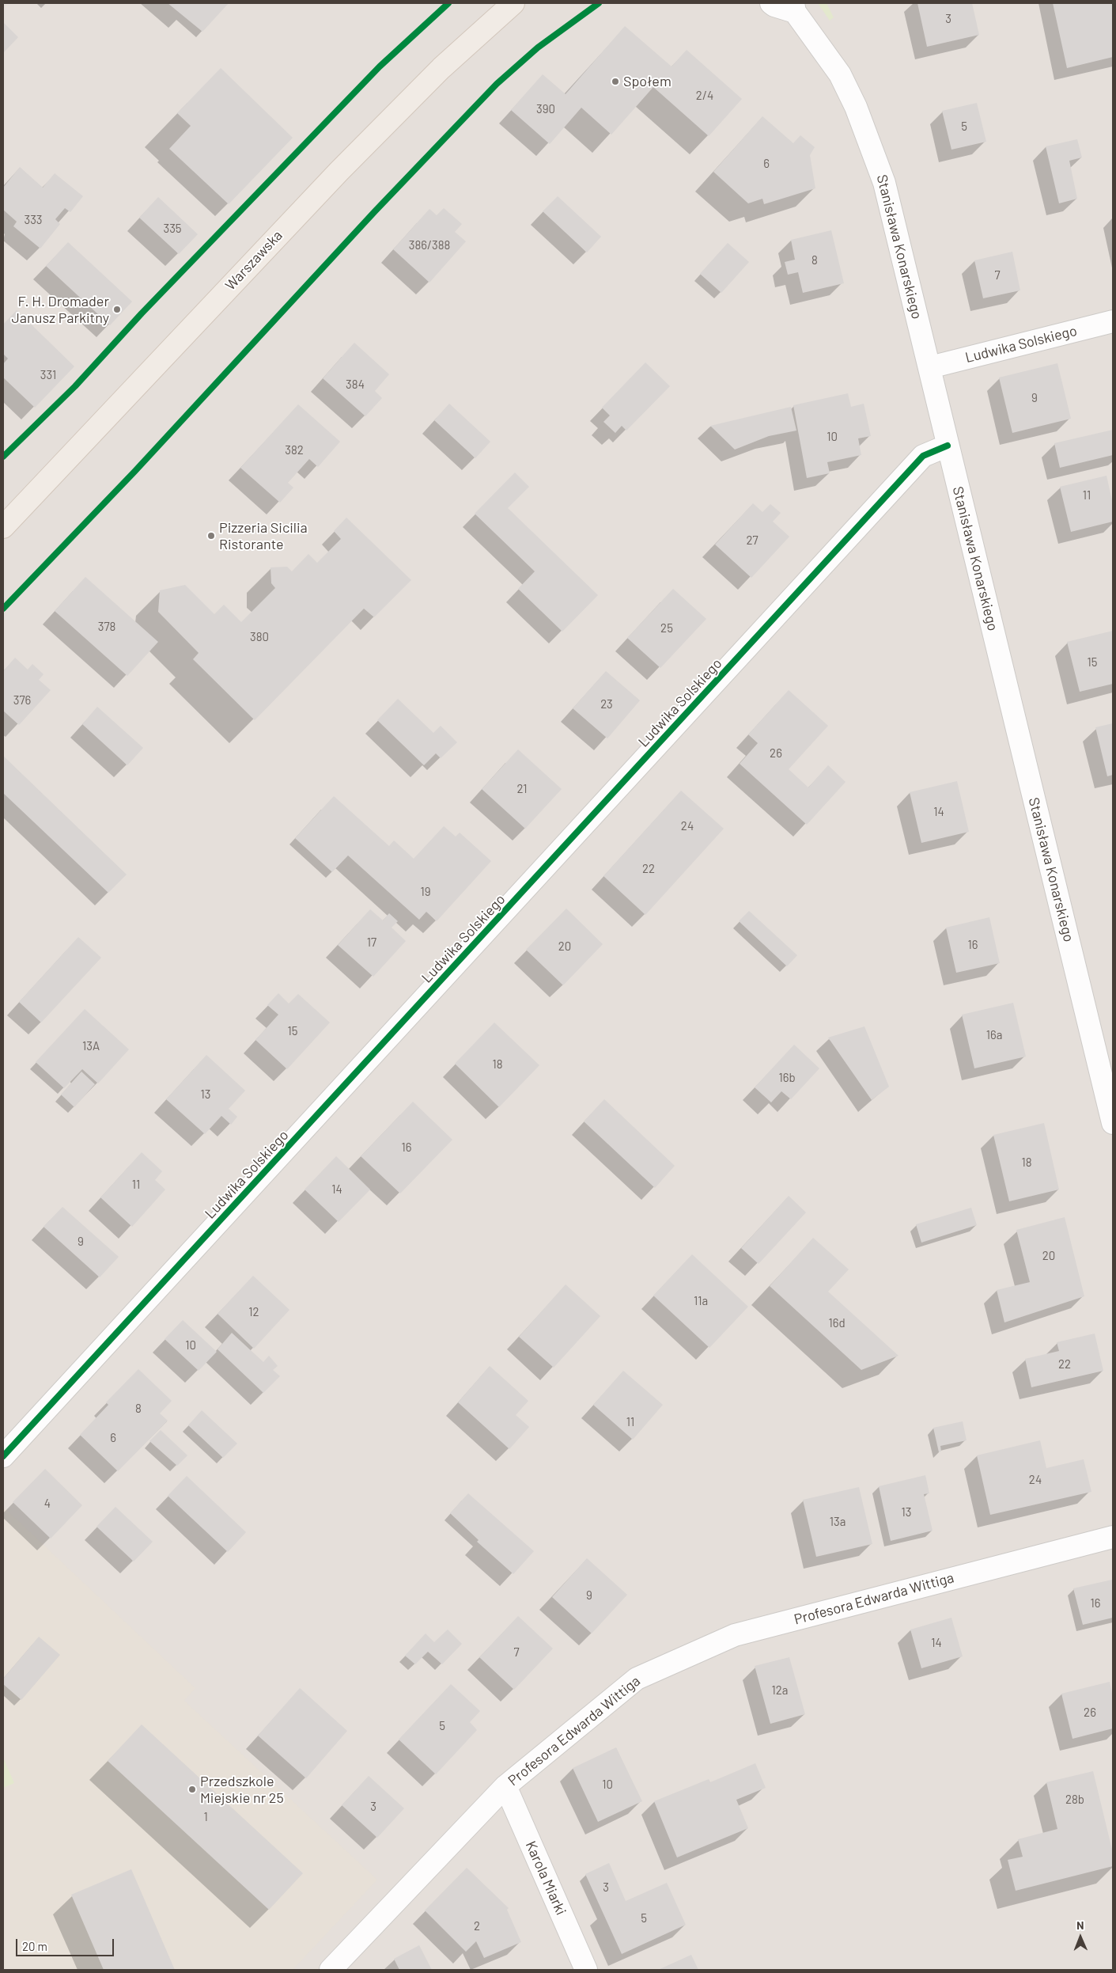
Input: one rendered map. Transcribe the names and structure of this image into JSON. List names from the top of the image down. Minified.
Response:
{"streets":{"main road":["Warszawska"],"street":["Stanisława Konarskiego","Ludwika Solskiego","Profesora Edwarda Wittiga","Karola Miarki"]},"crossings":[["Stanisława Konarskiego","Ludwika Solskiego"],["Profesora Edwarda Wittiga","Karola Miarki"]],"places":["Społem","F. H. Dromader Janusz Parkitny","Pizzeria Sicilia Ristorante","Przedszkole Miejskie nr 25"],"house_numbers":["3","2/4","390","5","6","333","335","386/388","8","7","331","384","9","10","382","11","27","378","25","380","15","376","23","26","21","14","24","22","19","17","16","20","15","16a","13A","18","16b","13","16","18","11","14","9","20","11a","12","16d","10","22","8","11","6","24","4","13","13a","9","16","14","7","12a","26","5","10","28b","3","1","3","5","2"],"scale_bar":"20 m","north":"top"}
